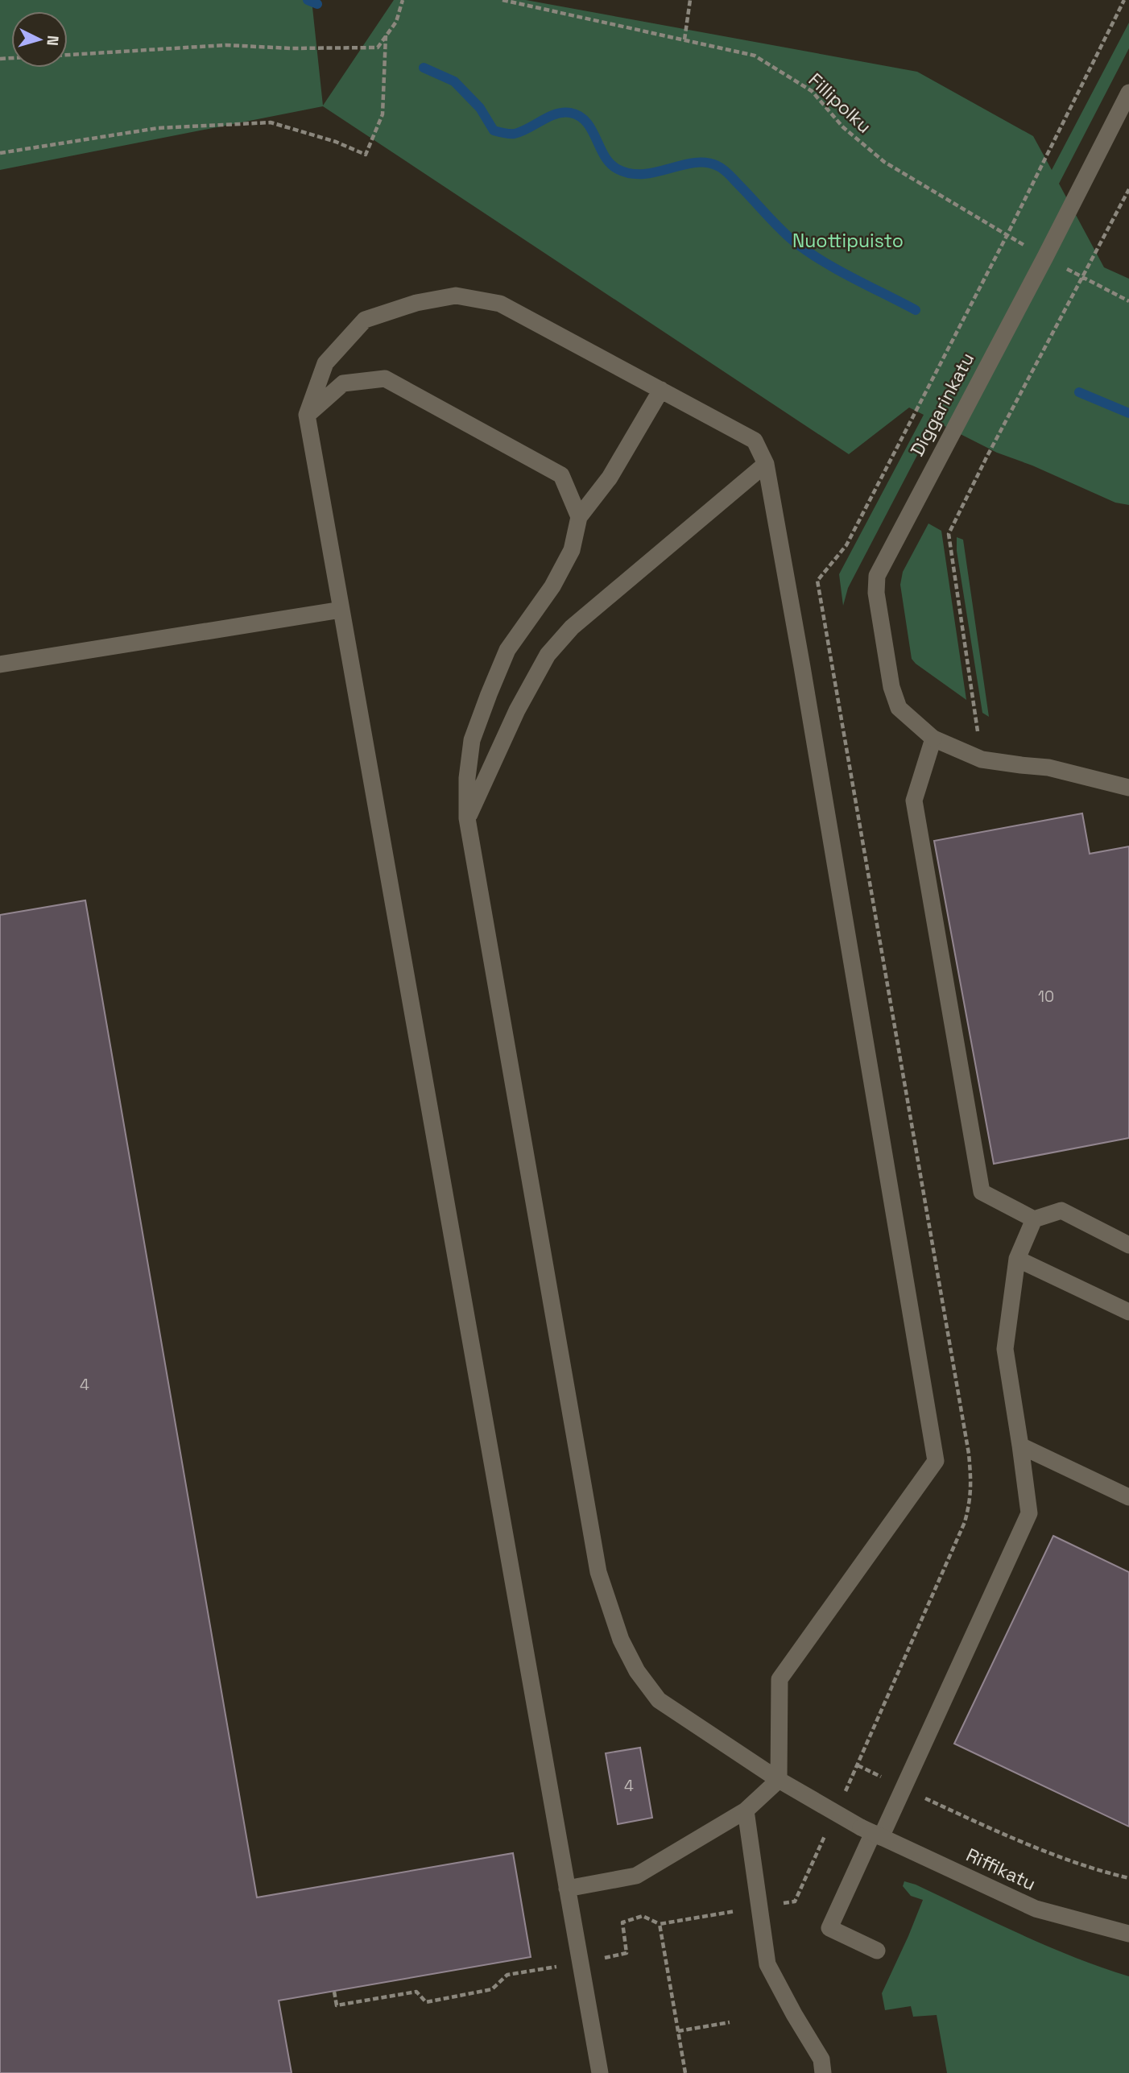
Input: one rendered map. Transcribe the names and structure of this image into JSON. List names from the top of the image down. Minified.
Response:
{"streets":{"street":["Diggarinkatu","Riffikatu"],"path":["Fillipolku"]},"crossings":[["Fillipolku","Diggarinkatu"]],"parks":["Nuottipuisto"],"house_numbers":["10","4","4"],"north":"right"}
